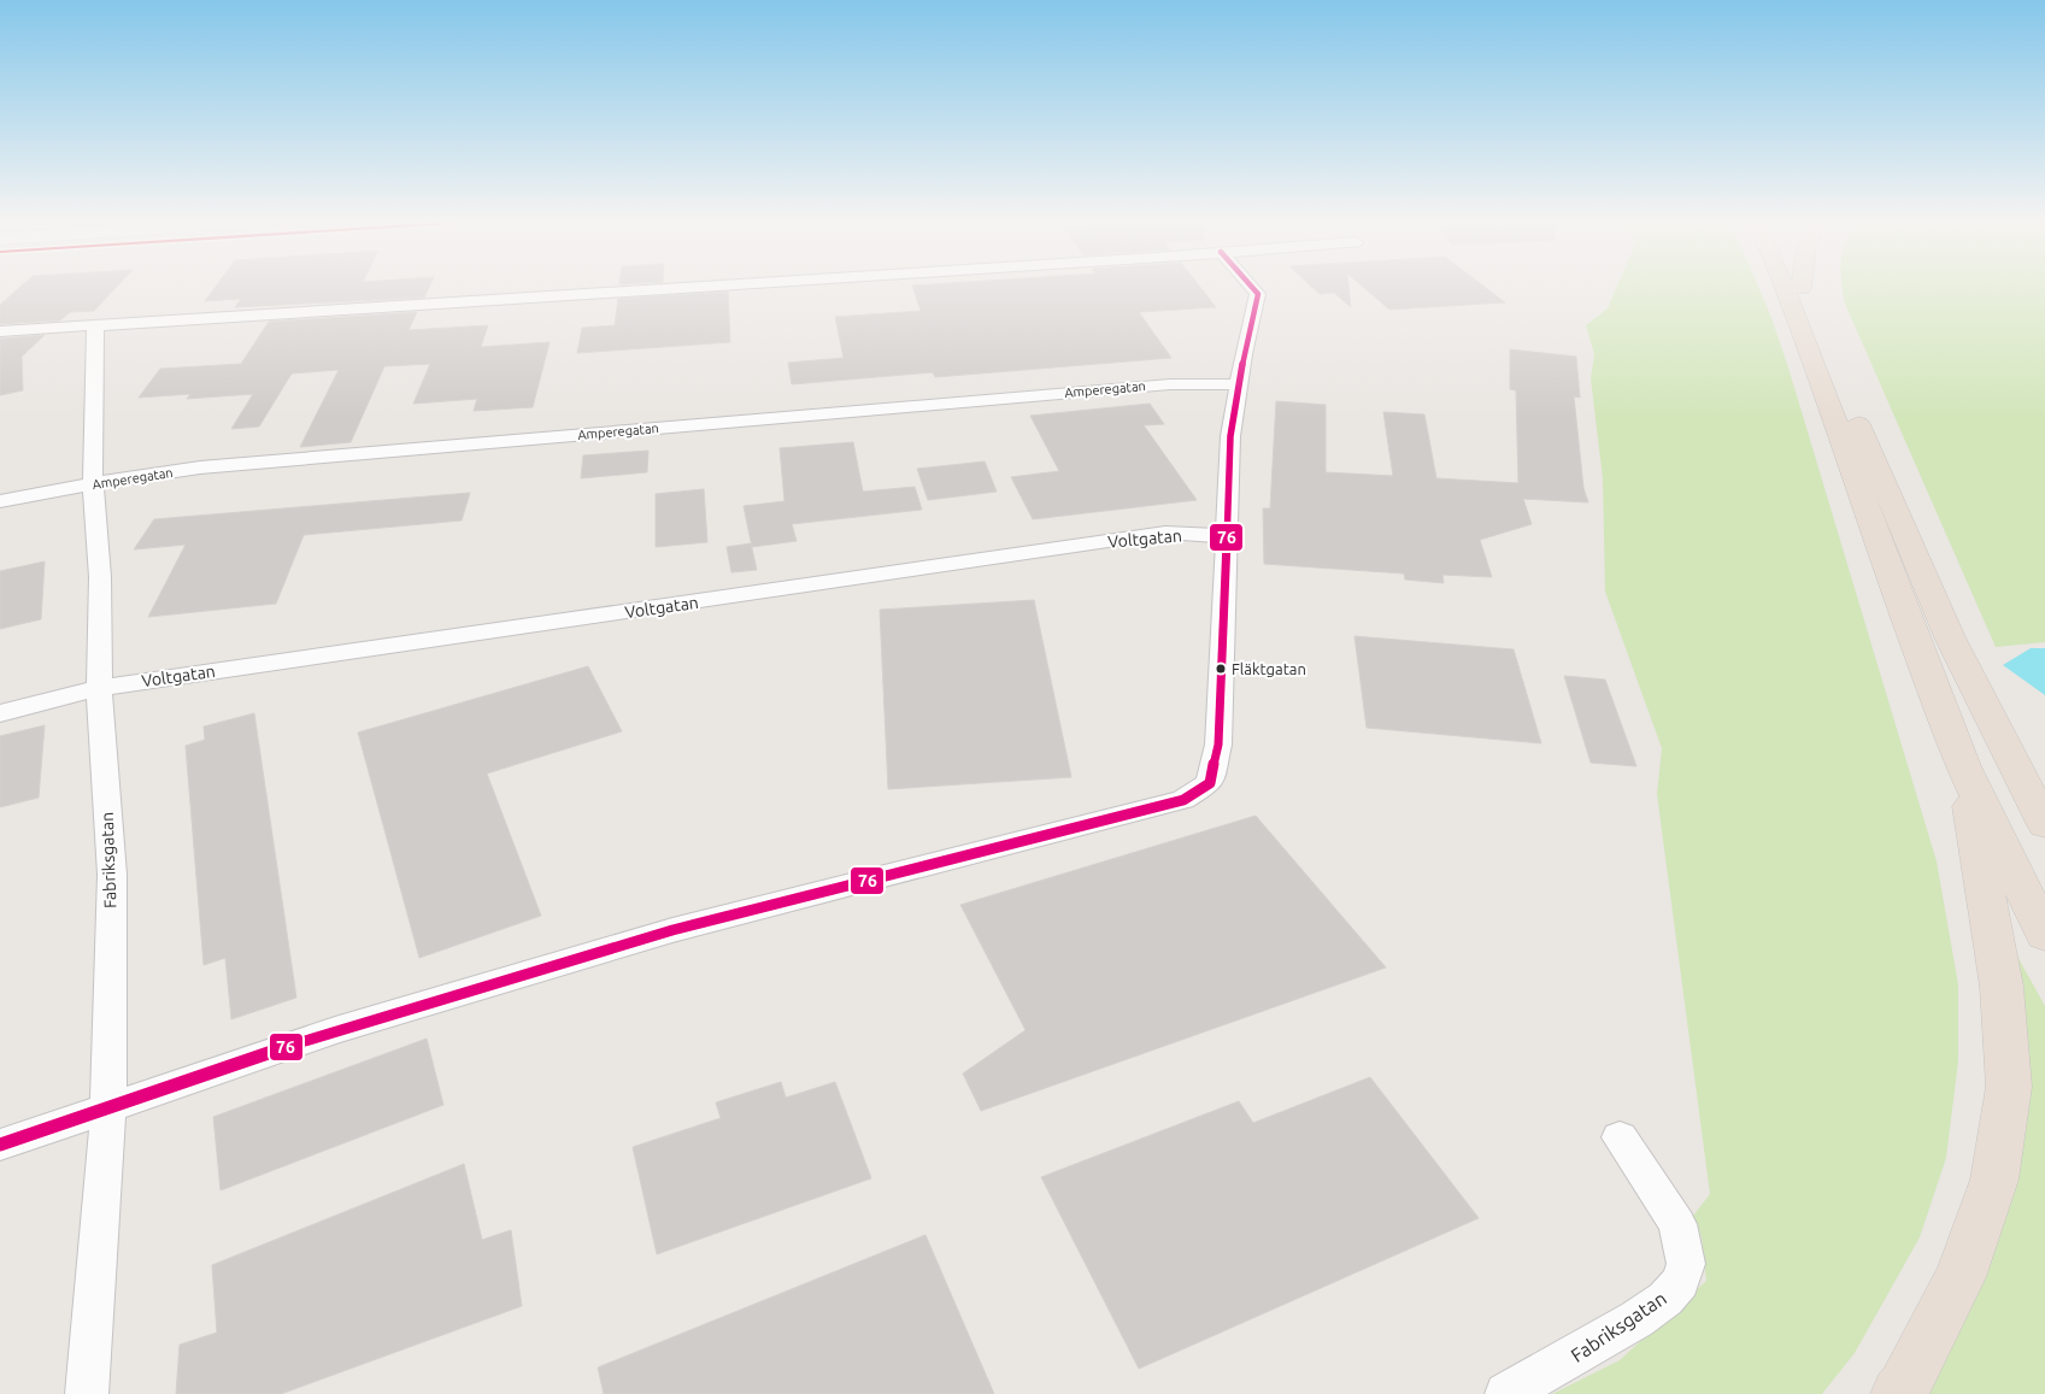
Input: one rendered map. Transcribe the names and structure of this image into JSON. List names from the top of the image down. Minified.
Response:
{"streets":{"street":["Amperegatan","Voltgatan","Fabriksgatan"]},"crossings":[["Amperegatan","Fabriksgatan"],["Voltgatan","Fabriksgatan"]],"places":["Fläktgatan"],"lines":["transit line 76"]}
